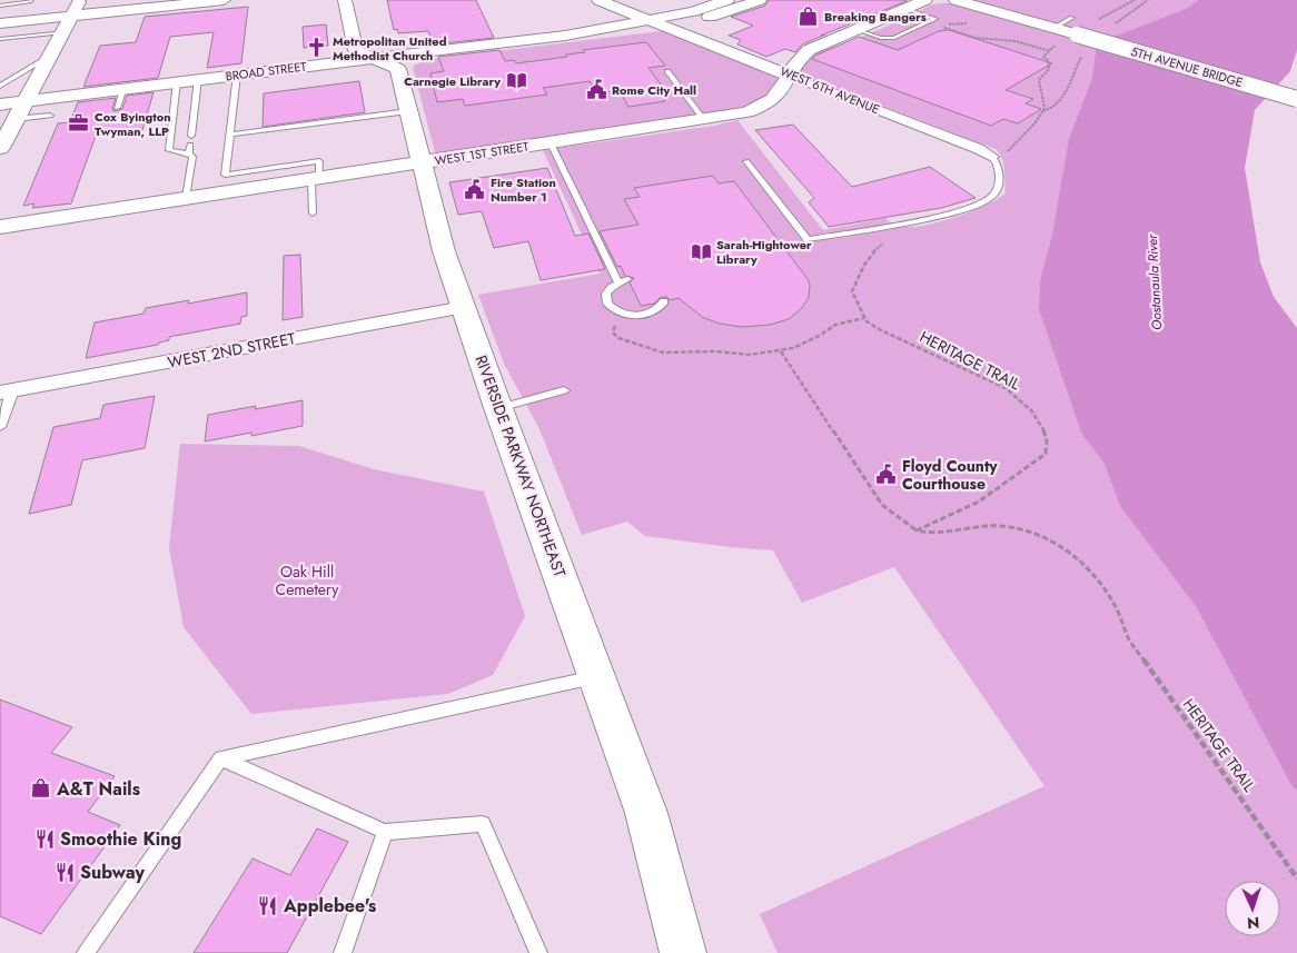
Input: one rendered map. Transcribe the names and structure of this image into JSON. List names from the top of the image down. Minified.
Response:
{"streets":{"street":["5TH AVENUE BRIDGE","BROAD STREET","WEST 6TH AVENUE","WEST 1ST STREET","WEST 2ND STREET","RIVERSIDE PARKWAY NORTHEAST"],"path":["HERITAGE TRAIL"]},"crossings":[["BROAD STREET","WEST 6TH AVENUE"],["BROAD STREET","RIVERSIDE PARKWAY NORTHEAST"],["WEST 6TH AVENUE","WEST 1ST STREET"],["WEST 1ST STREET","RIVERSIDE PARKWAY NORTHEAST"],["WEST 2ND STREET","RIVERSIDE PARKWAY NORTHEAST"]],"water":["Oostanaula River"],"parks":["Oak Hill Cemetery"],"places":{"shop":["Breaking Bangers","A&T Nails"],"church":["Metropolitan United Methodist Church"],"library":["Carnegie Library","Sarah-Hightower Library"],"public building":["Rome City Hall","Fire Station Number 1","Floyd County Courthouse"],"office":["Cox Byington Twyman, LLP"],"restaurant":["Smoothie King","Subway","Applebee's"]},"north":"bottom"}
